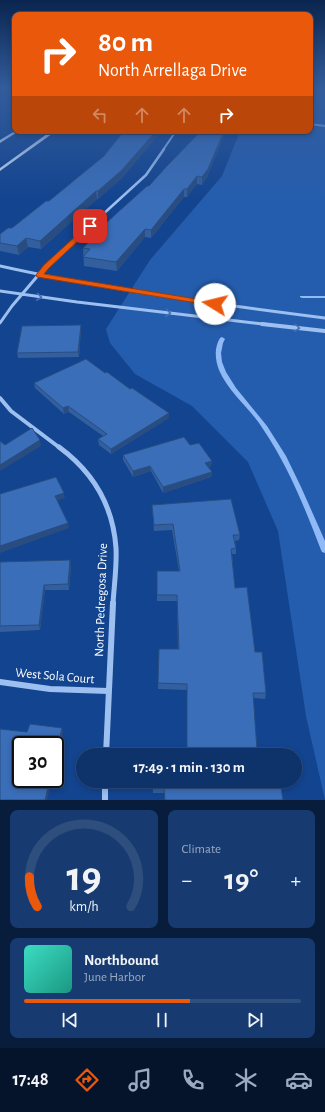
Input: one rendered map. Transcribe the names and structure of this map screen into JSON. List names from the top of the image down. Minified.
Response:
{"streets":{"street":["North Pedregosa Drive","West Sola Court"]},"crossings":[["North Pedregosa Drive","West Sola Court"]],"page":{"turn":["80 m","North Arrellaga Drive"],"limit":"30","trip":"17:49 · 1 min · 130 m","tile":"Climate","heat":["−","19°","+"],"song":["Northbound","June Harbor"],"tabs":"17:48","gauge":["19","km/h"]}}
